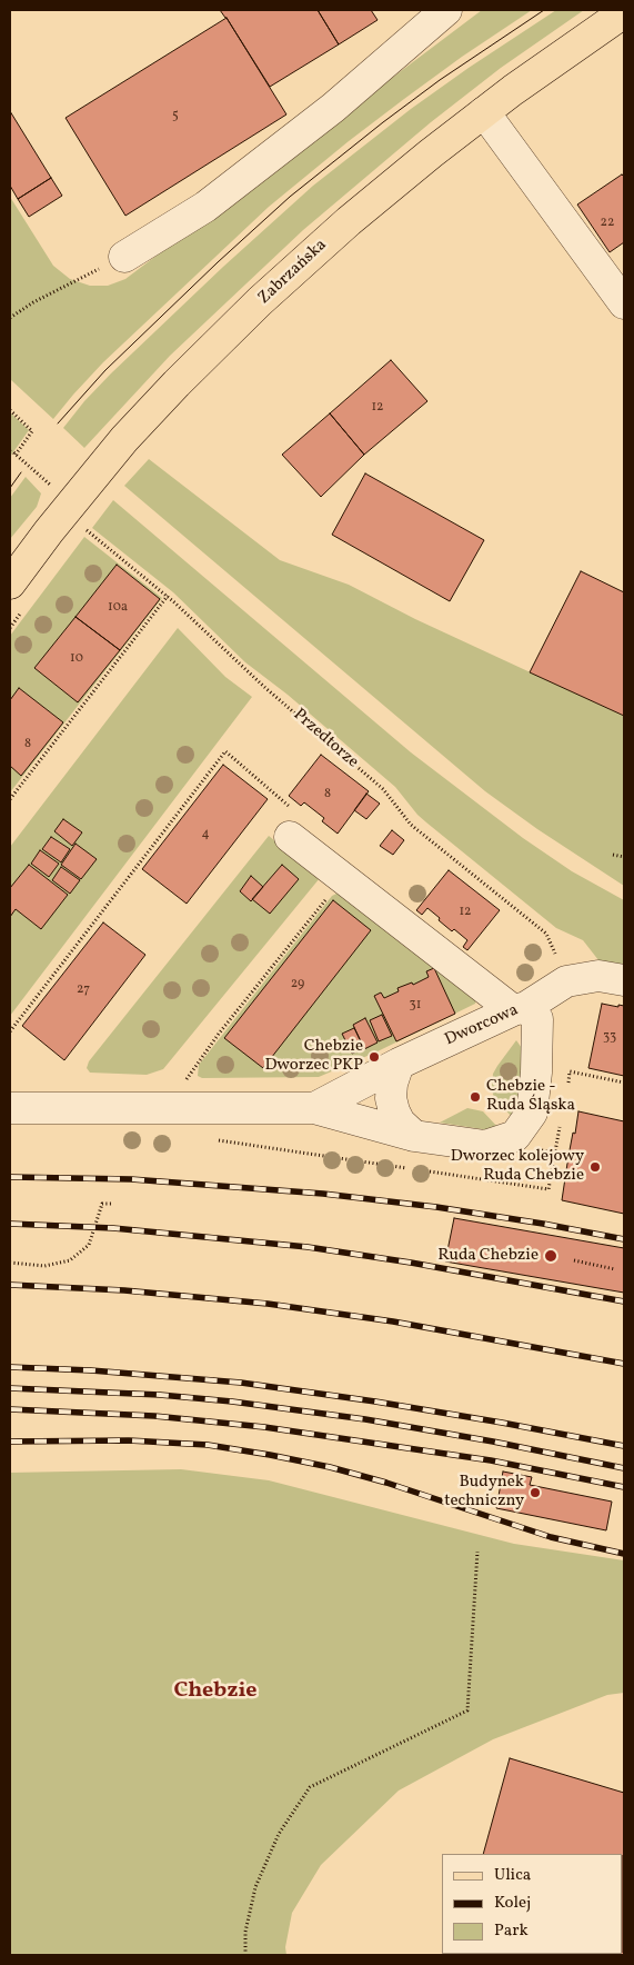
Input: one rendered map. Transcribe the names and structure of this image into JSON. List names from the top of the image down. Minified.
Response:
{"streets":{"main road":["Zabrzańska"],"street":["Dworcowa"],"path":["Przedtorze"]},"crossings":[["Zabrzańska","Przedtorze"]],"districts":["Chebzie"],"places":["Chebzie Dworzec PKP","Chebzie - Ruda Śląska","Dworzec kolejowy Ruda Chebzie","Ruda Chebzie","Budynek techniczny"],"house_numbers":["5","22","12","10a","10","8","8","4","12","29","27","31","33"],"legend":["Ulica","Kolej","Park"]}
